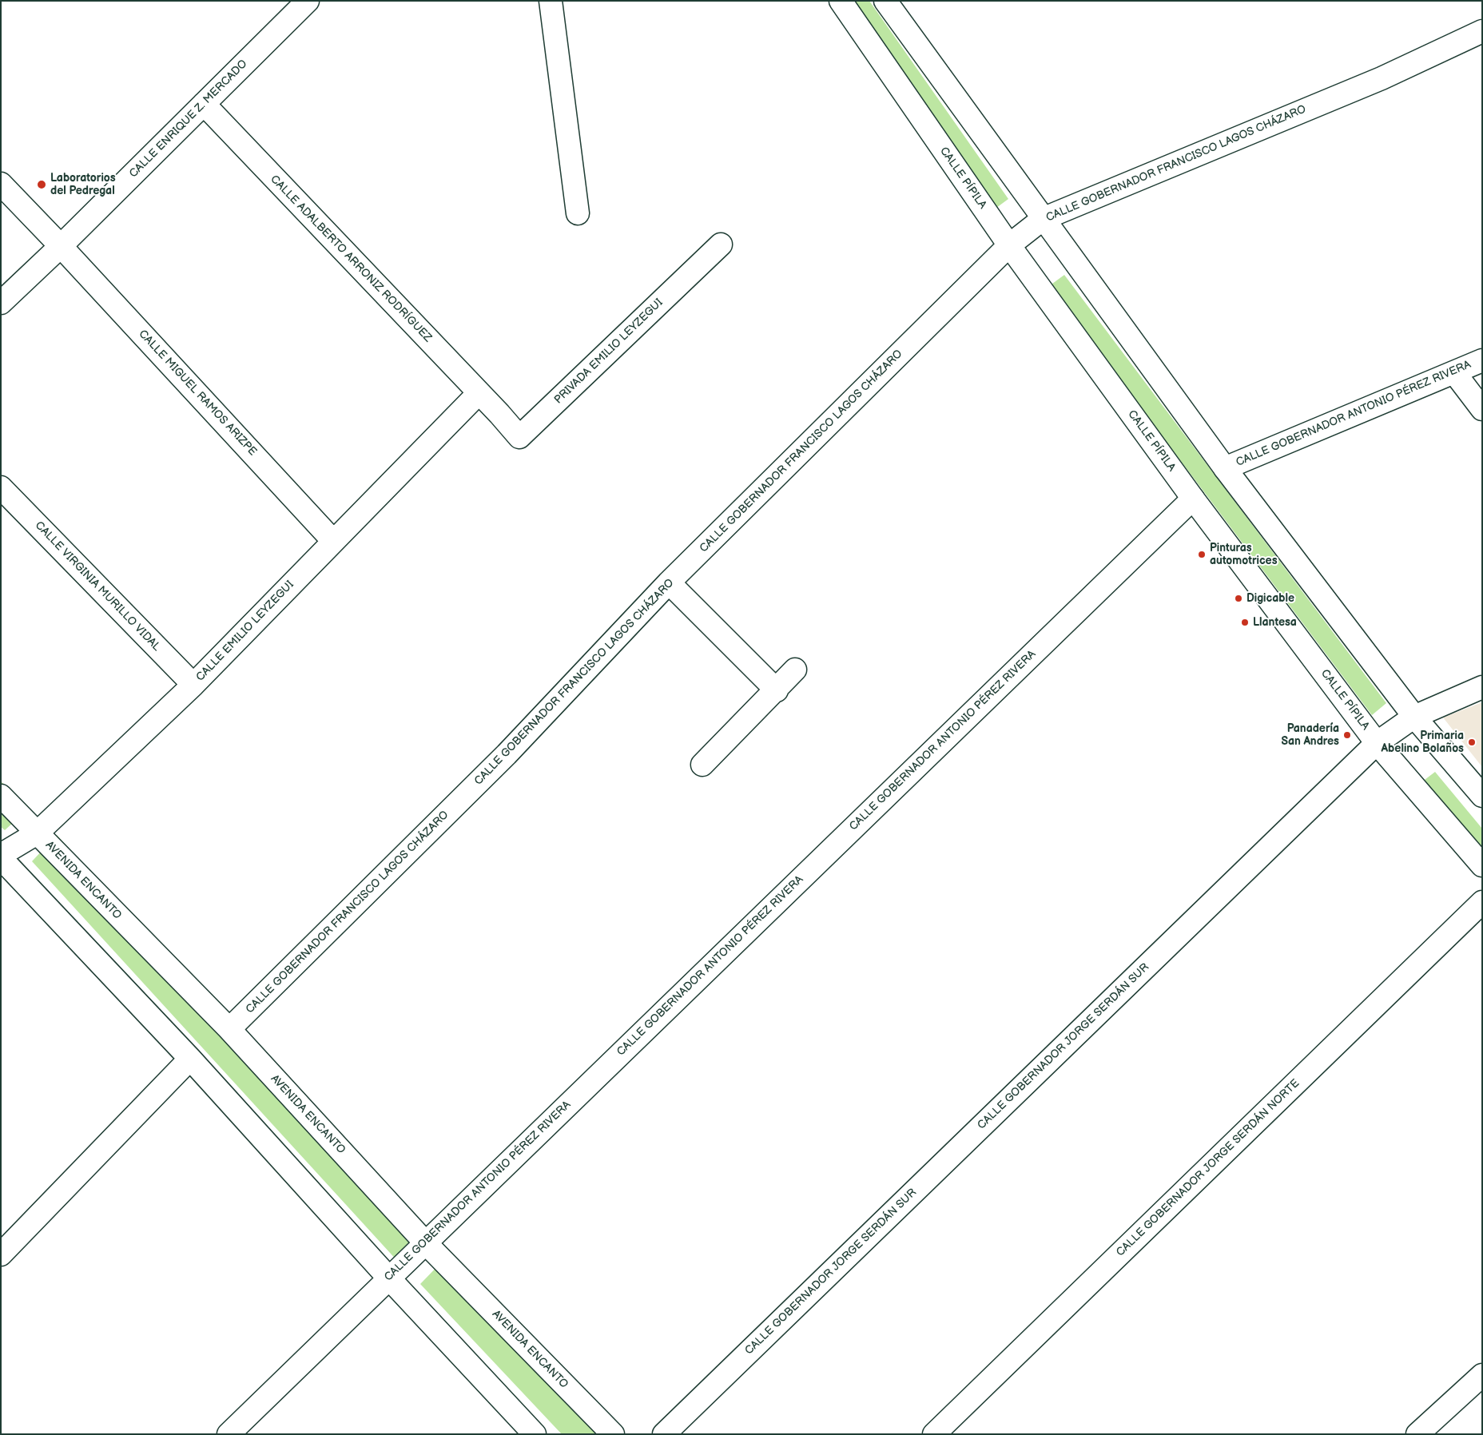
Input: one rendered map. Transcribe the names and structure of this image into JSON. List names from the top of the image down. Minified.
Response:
{"streets":{"street":["CALLE ENRIQUE Z. MERCADO","CALLE GOBERNADOR FRANCISCO LAGOS CHÁZARO","CALLE PÍPILA","CALLE ADALBERTO ARRONIZ RODRÍGUEZ","PRIVADA EMILIO LEYZEGUI","CALLE MIGUEL RAMOS ARIZPE","CALLE GOBERNADOR ANTONIO PÉREZ RIVERA","CALLE VIRGINIA MURILLO VIDAL","CALLE EMILIO LEYZEGUI","AVENIDA ENCANTO","CALLE GOBERNADOR JORGE SERDÁN SUR","CALLE GOBERNADOR JORGE SERDÁN NORTE"]},"crossings":[["CALLE ENRIQUE Z. MERCADO","CALLE ADALBERTO ARRONIZ RODRÍGUEZ"],["CALLE ENRIQUE Z. MERCADO","CALLE MIGUEL RAMOS ARIZPE"],["CALLE GOBERNADOR FRANCISCO LAGOS CHÁZARO","CALLE PÍPILA"],["CALLE GOBERNADOR FRANCISCO LAGOS CHÁZARO","AVENIDA ENCANTO"],["CALLE PÍPILA","CALLE GOBERNADOR ANTONIO PÉREZ RIVERA"],["CALLE PÍPILA","CALLE GOBERNADOR JORGE SERDÁN SUR"],["CALLE ADALBERTO ARRONIZ RODRÍGUEZ","PRIVADA EMILIO LEYZEGUI"],["CALLE ADALBERTO ARRONIZ RODRÍGUEZ","CALLE EMILIO LEYZEGUI"],["CALLE MIGUEL RAMOS ARIZPE","CALLE EMILIO LEYZEGUI"],["CALLE GOBERNADOR ANTONIO PÉREZ RIVERA","AVENIDA ENCANTO"],["CALLE VIRGINIA MURILLO VIDAL","CALLE EMILIO LEYZEGUI"],["CALLE EMILIO LEYZEGUI","AVENIDA ENCANTO"]],"places":["Laboratorios del Pedregal","Pinturas automotrices","Digicable","Llantesa","Panadería San Andres","Primaria Abelino Bolaños"]}
